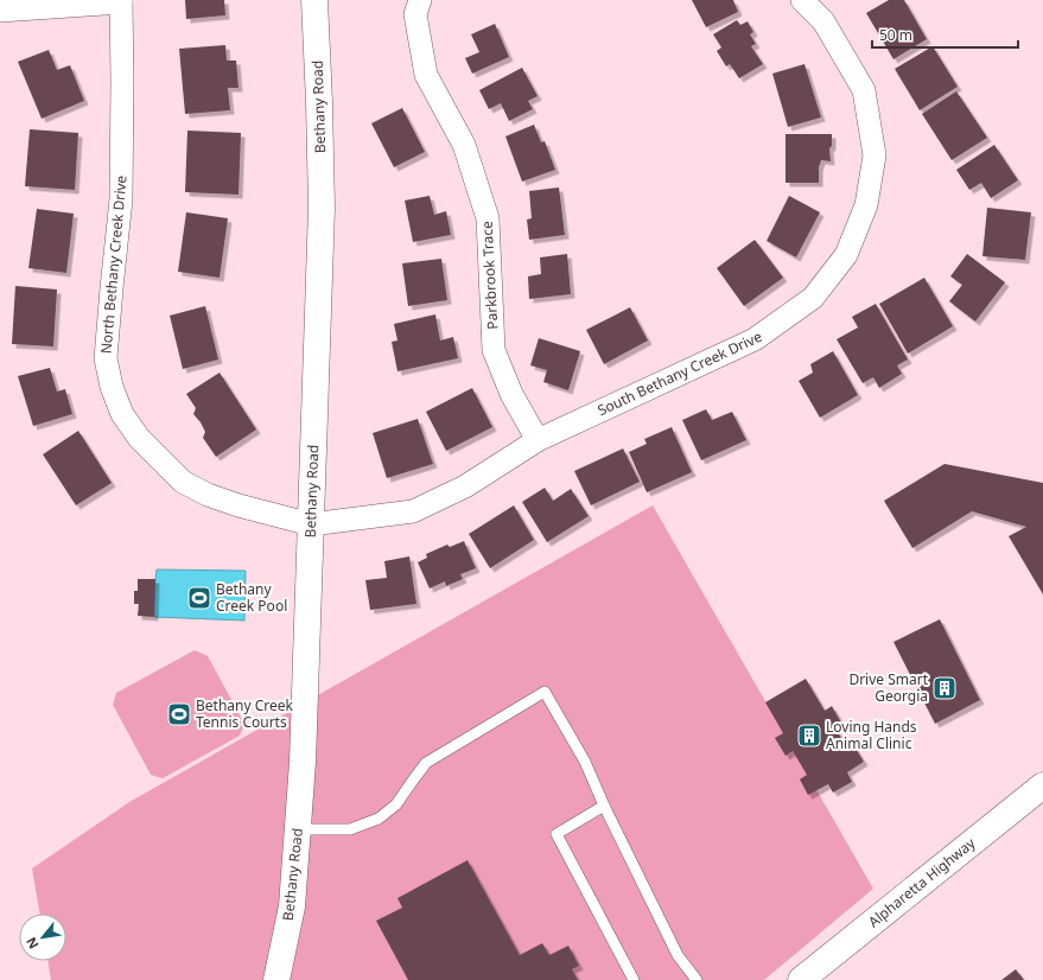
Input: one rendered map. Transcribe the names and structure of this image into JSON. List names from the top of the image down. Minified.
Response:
{"streets":{"street":["Bethany Road","North Bethany Creek Drive","Parkbrook Trace","South Bethany Creek Drive","Alpharetta Highway"]},"crossings":[["Bethany Road","North Bethany Creek Drive"],["Bethany Road","South Bethany Creek Drive"],["North Bethany Creek Drive","South Bethany Creek Drive"],["Parkbrook Trace","South Bethany Creek Drive"]],"places":{"sports":["Bethany Creek Pool","Bethany Creek Tennis Courts"],"building":["Drive Smart Georgia","Loving Hands Animal Clinic"]},"scale_bar":"50 m","north":"bottom left"}
